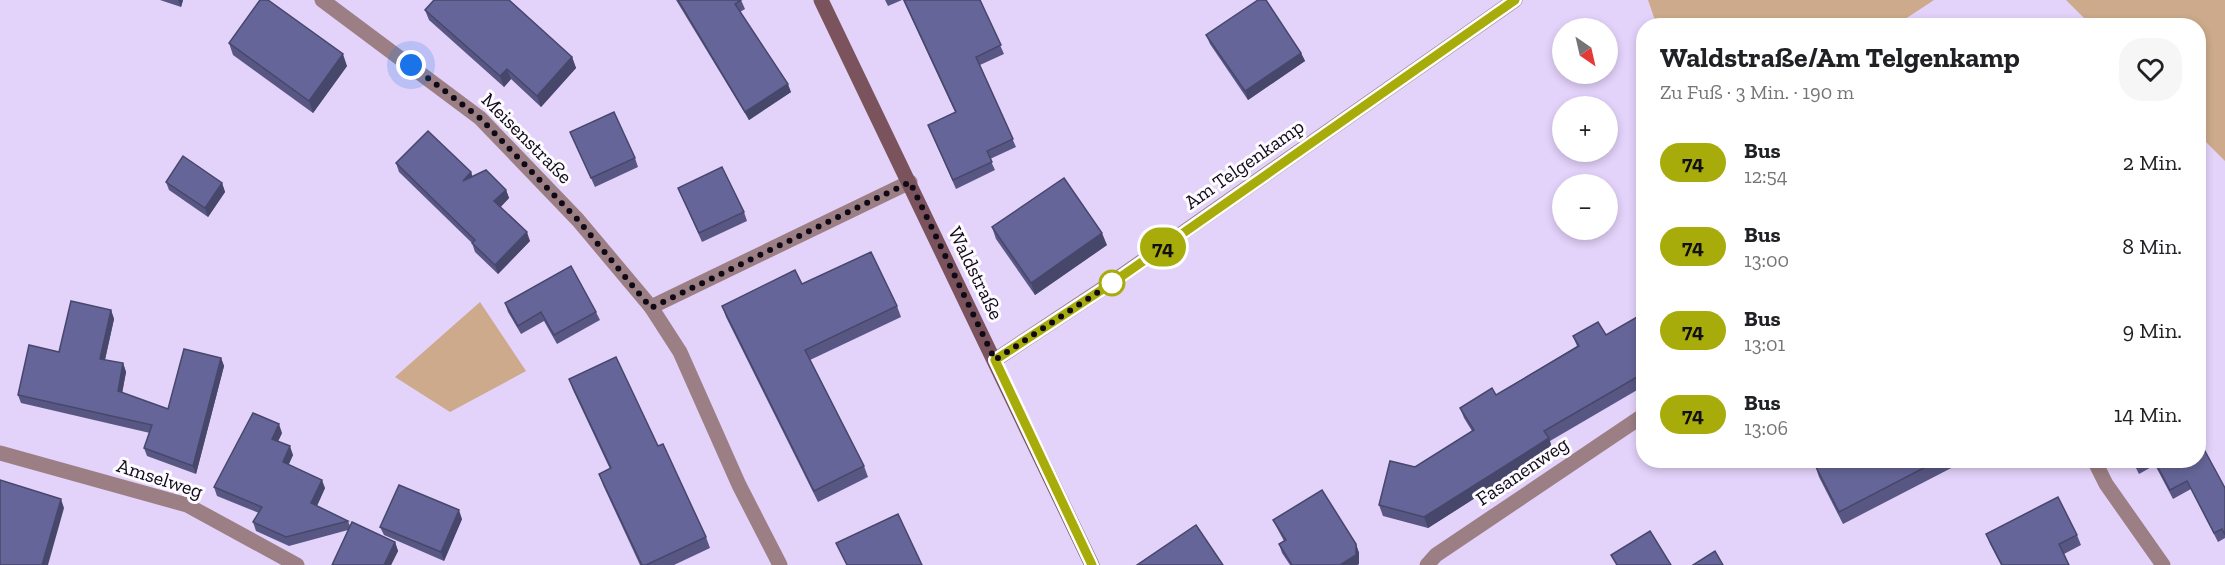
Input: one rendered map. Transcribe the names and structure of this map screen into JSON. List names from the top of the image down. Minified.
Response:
{"streets":{"street":["Meisenstraße","Am Telgenkamp","Waldstraße","Fasanenweg","Amselweg"]},"crossings":[["Am Telgenkamp","Waldstraße"]],"lines":["bus line 74"],"north":"bottom right","page":{"on_map":"74","map_buttons":["+","−"],"heading":["Waldstraße/Am Telgenkamp","Zu Fuß · 3 Min. · 190 m"],"list":[{"mark":"74","name":"Bus","note":"12:54","value":"2 Min."},{"mark":"74","name":"Bus","note":"13:00","value":"8 Min."},{"mark":"74","name":"Bus","note":"13:01","value":"9 Min."},{"mark":"74","name":"Bus","note":"13:06","value":"14 Min."}]}}
